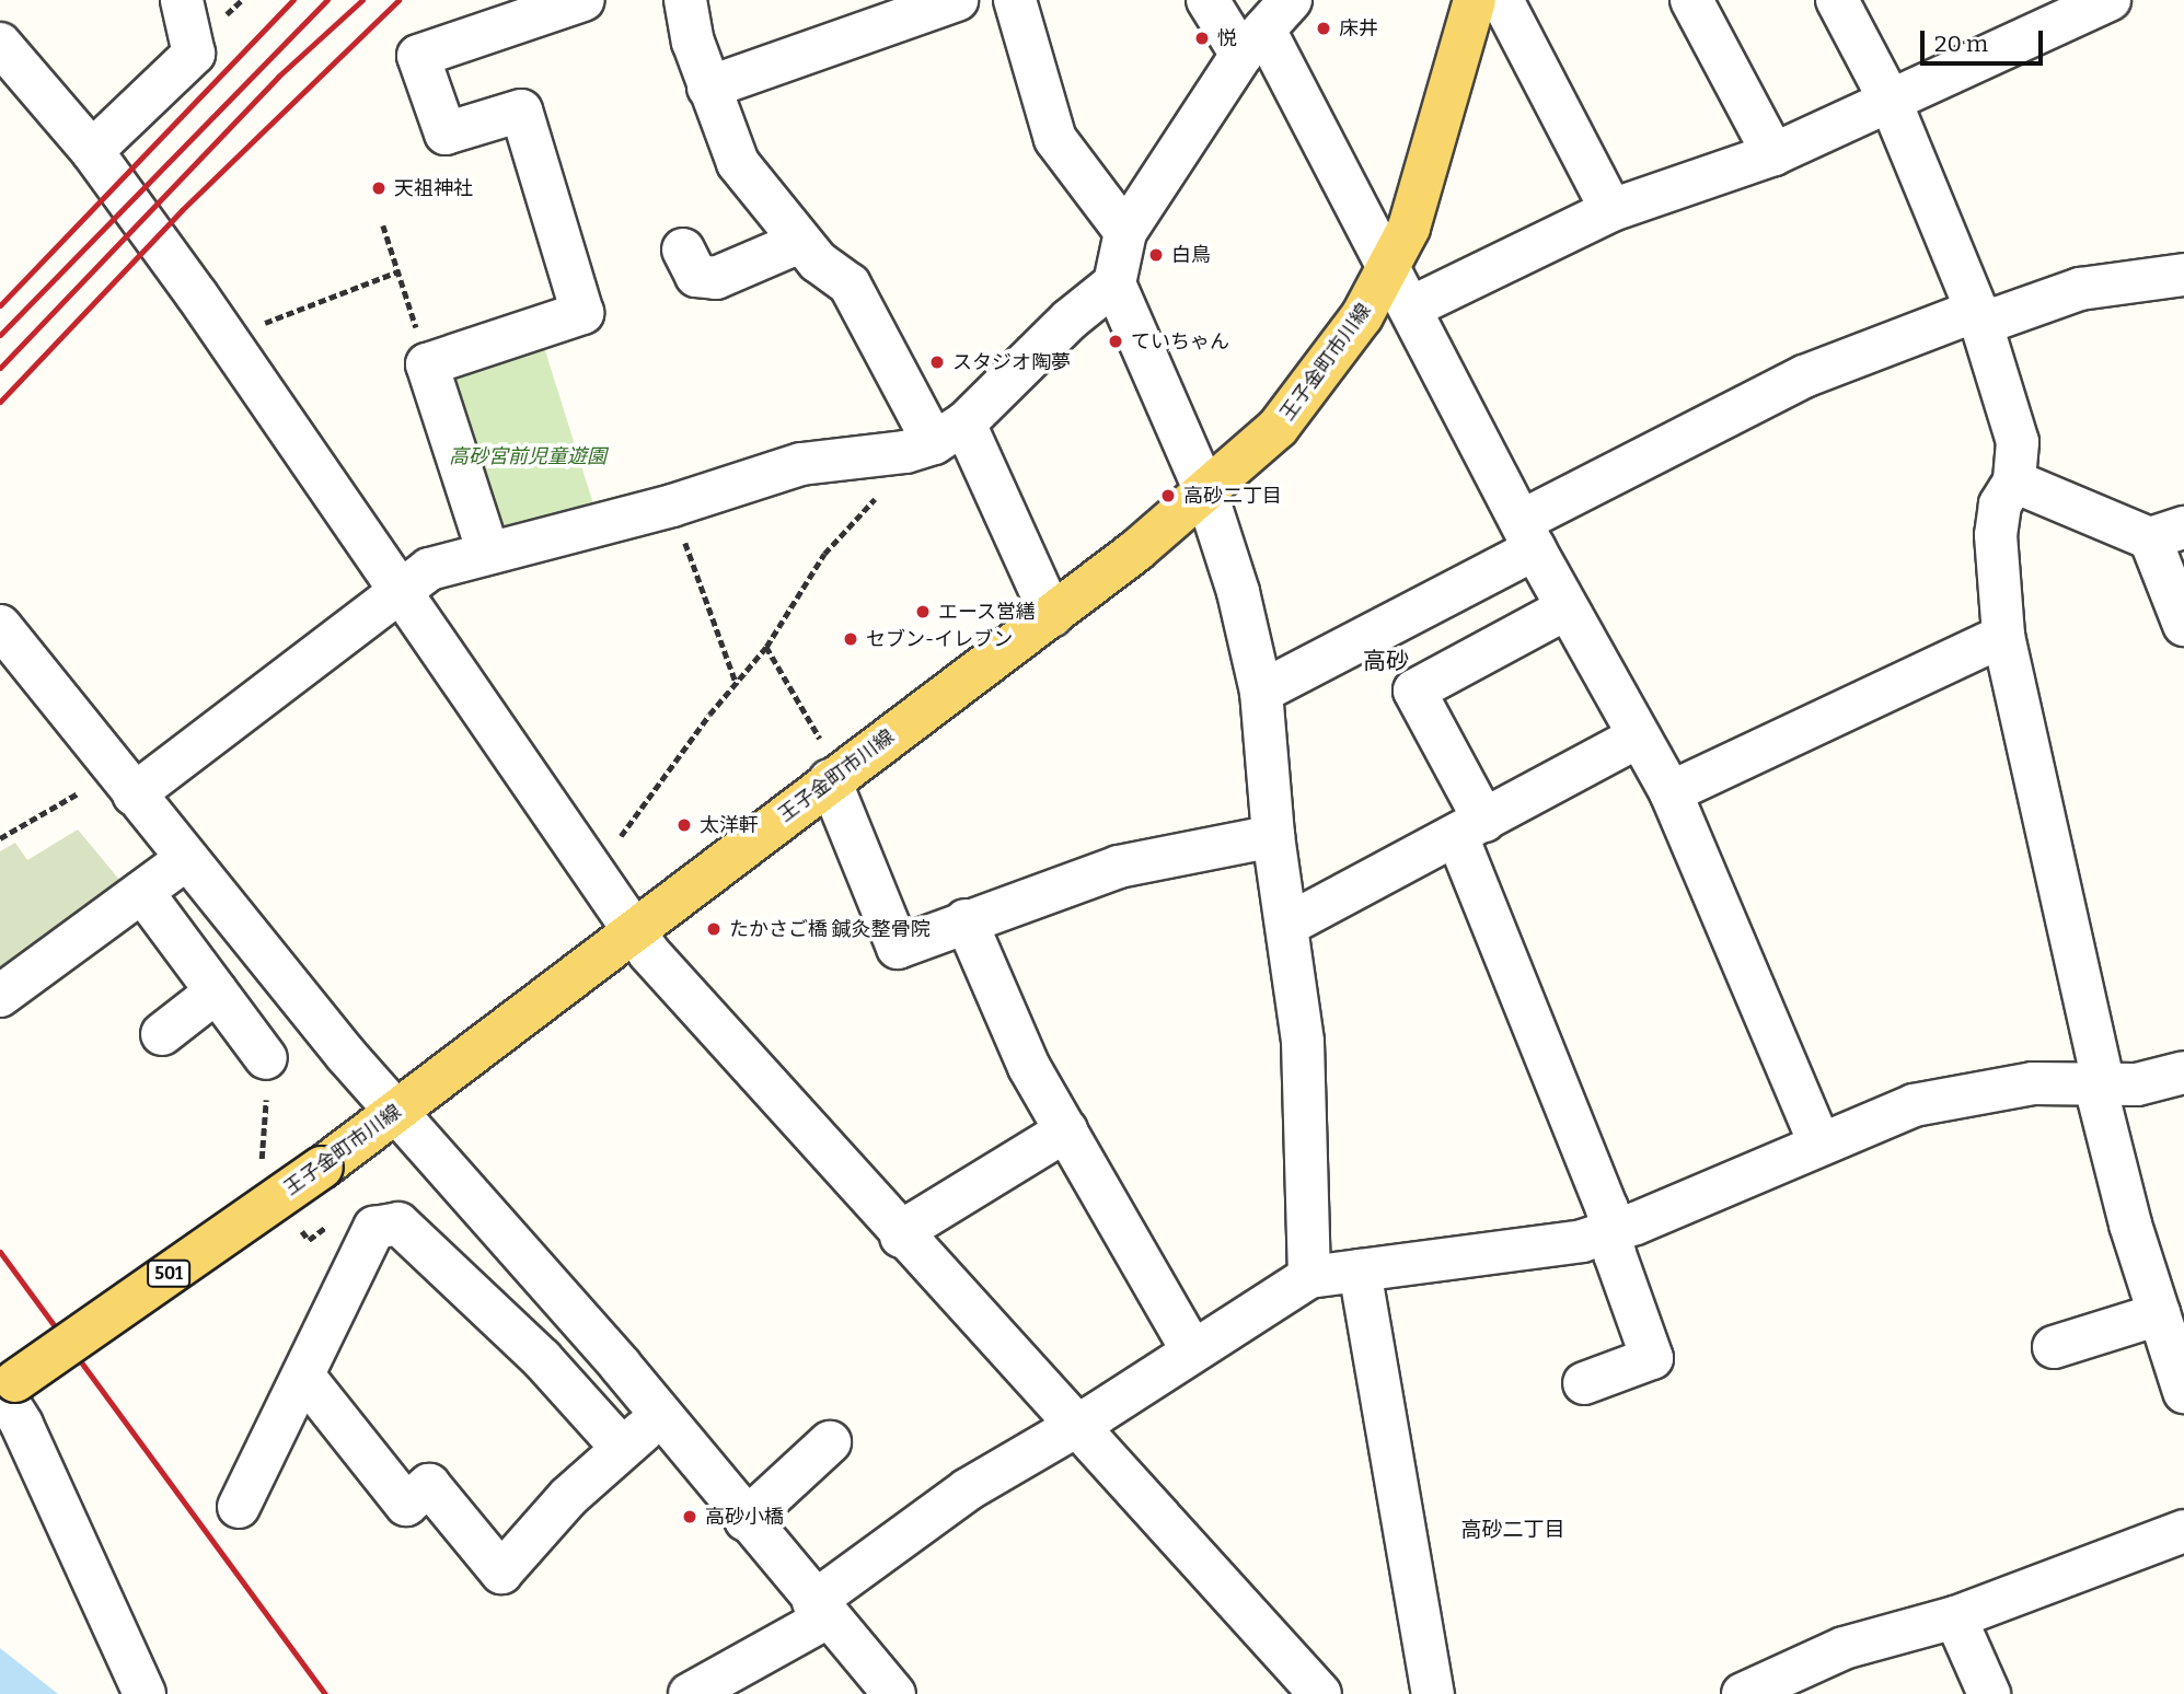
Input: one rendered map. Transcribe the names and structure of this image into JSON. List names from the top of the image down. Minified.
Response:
{"streets":{"main road":["王子金町市川線","501"]},"districts":["高砂","高砂二丁目"],"parks":["高砂宮前児童遊園"],"places":["床井","悦","天祖神社","白鳥","ていちゃん","スタジオ陶夢","高砂二丁目","エース営繕","セブン-イレブン","太洋軒","たかさご橋 鍼灸整骨院","高砂小橋"],"scale_bar":"20 m"}
